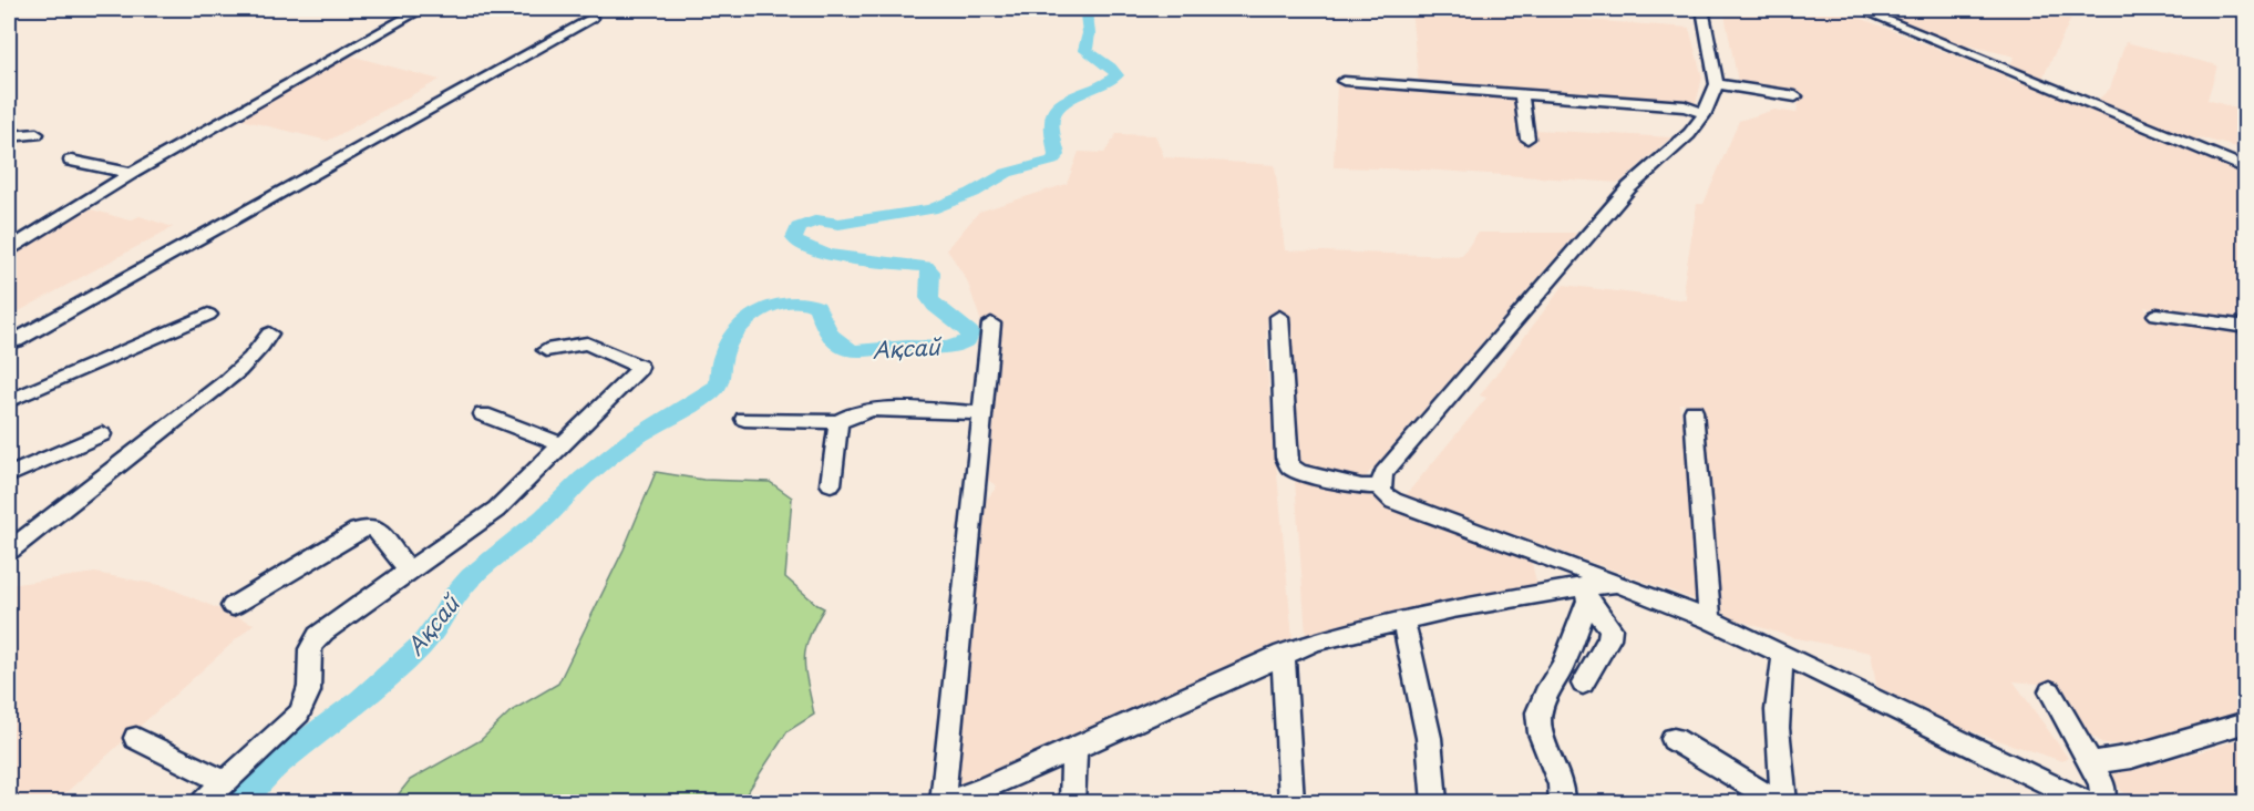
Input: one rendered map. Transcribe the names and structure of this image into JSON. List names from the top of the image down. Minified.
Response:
{"water":["Ақсай"]}
